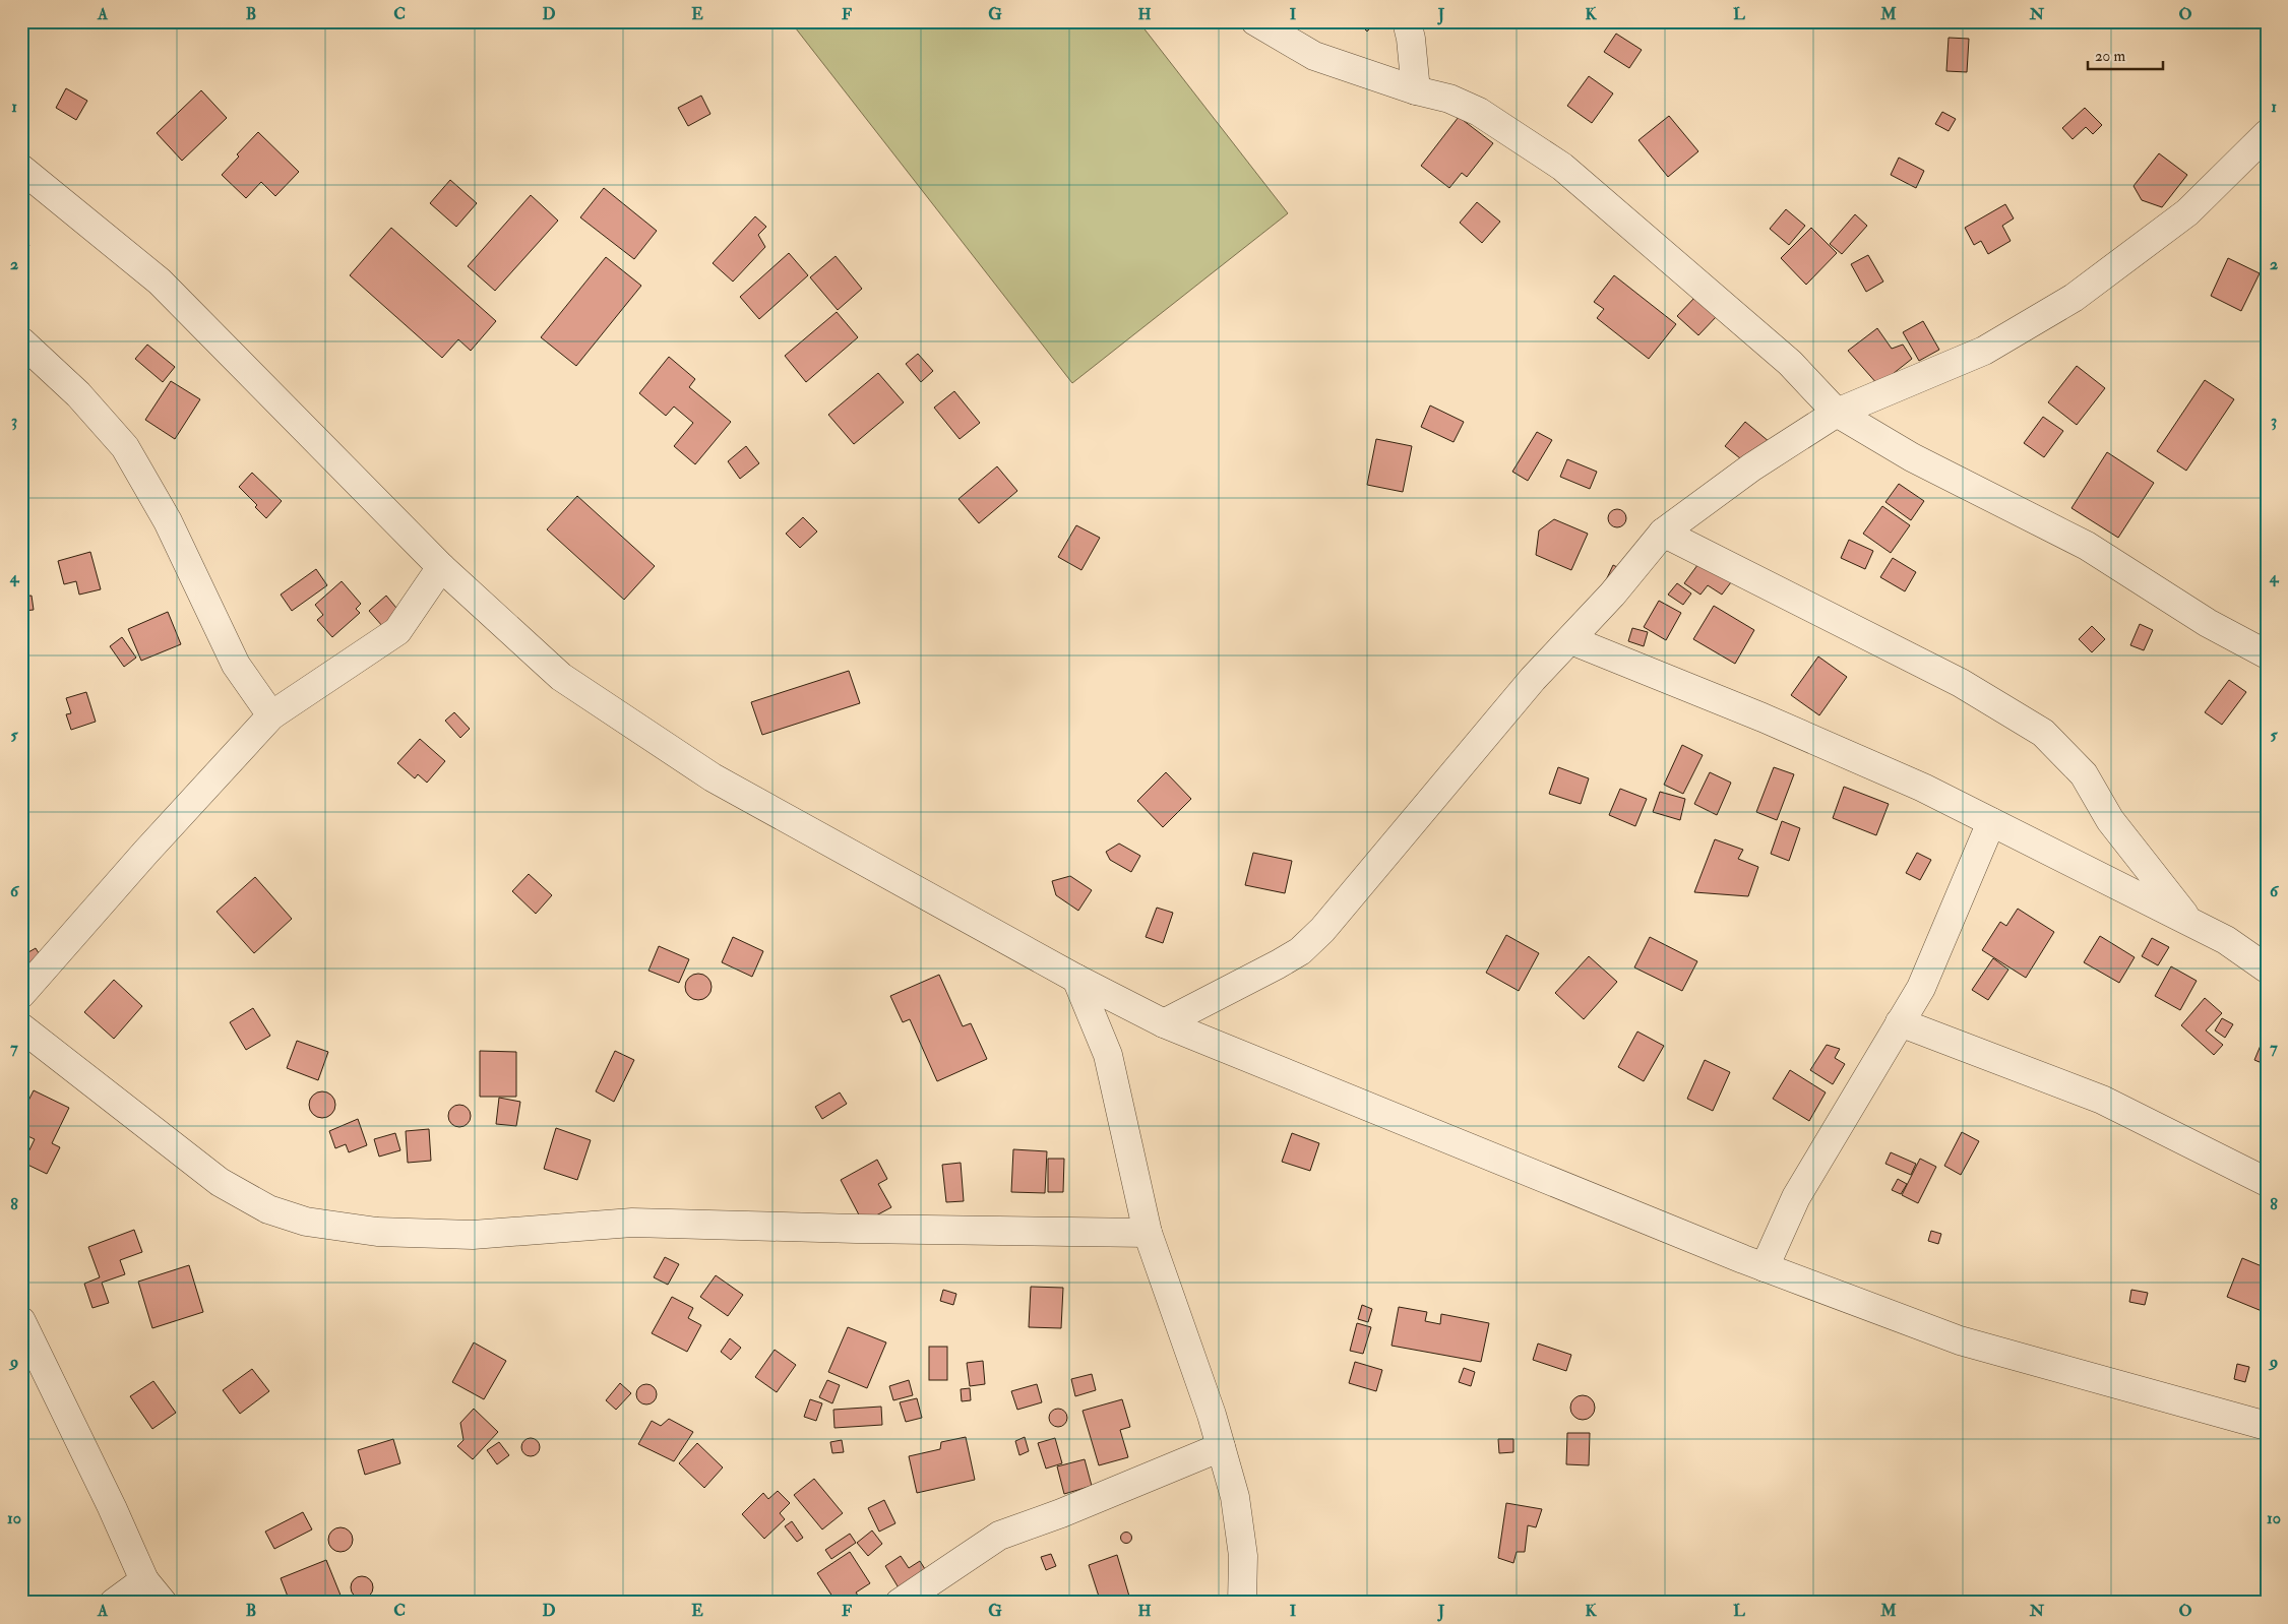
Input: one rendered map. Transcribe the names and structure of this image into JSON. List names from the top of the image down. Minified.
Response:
{"scale_bar":"20 m","grid":{"columns":["A","B","C","D","E","F","G","H","I","J","K","L","M","N","O"],"rows":["1","2","3","4","5","6","7","8","9","10"]}}
